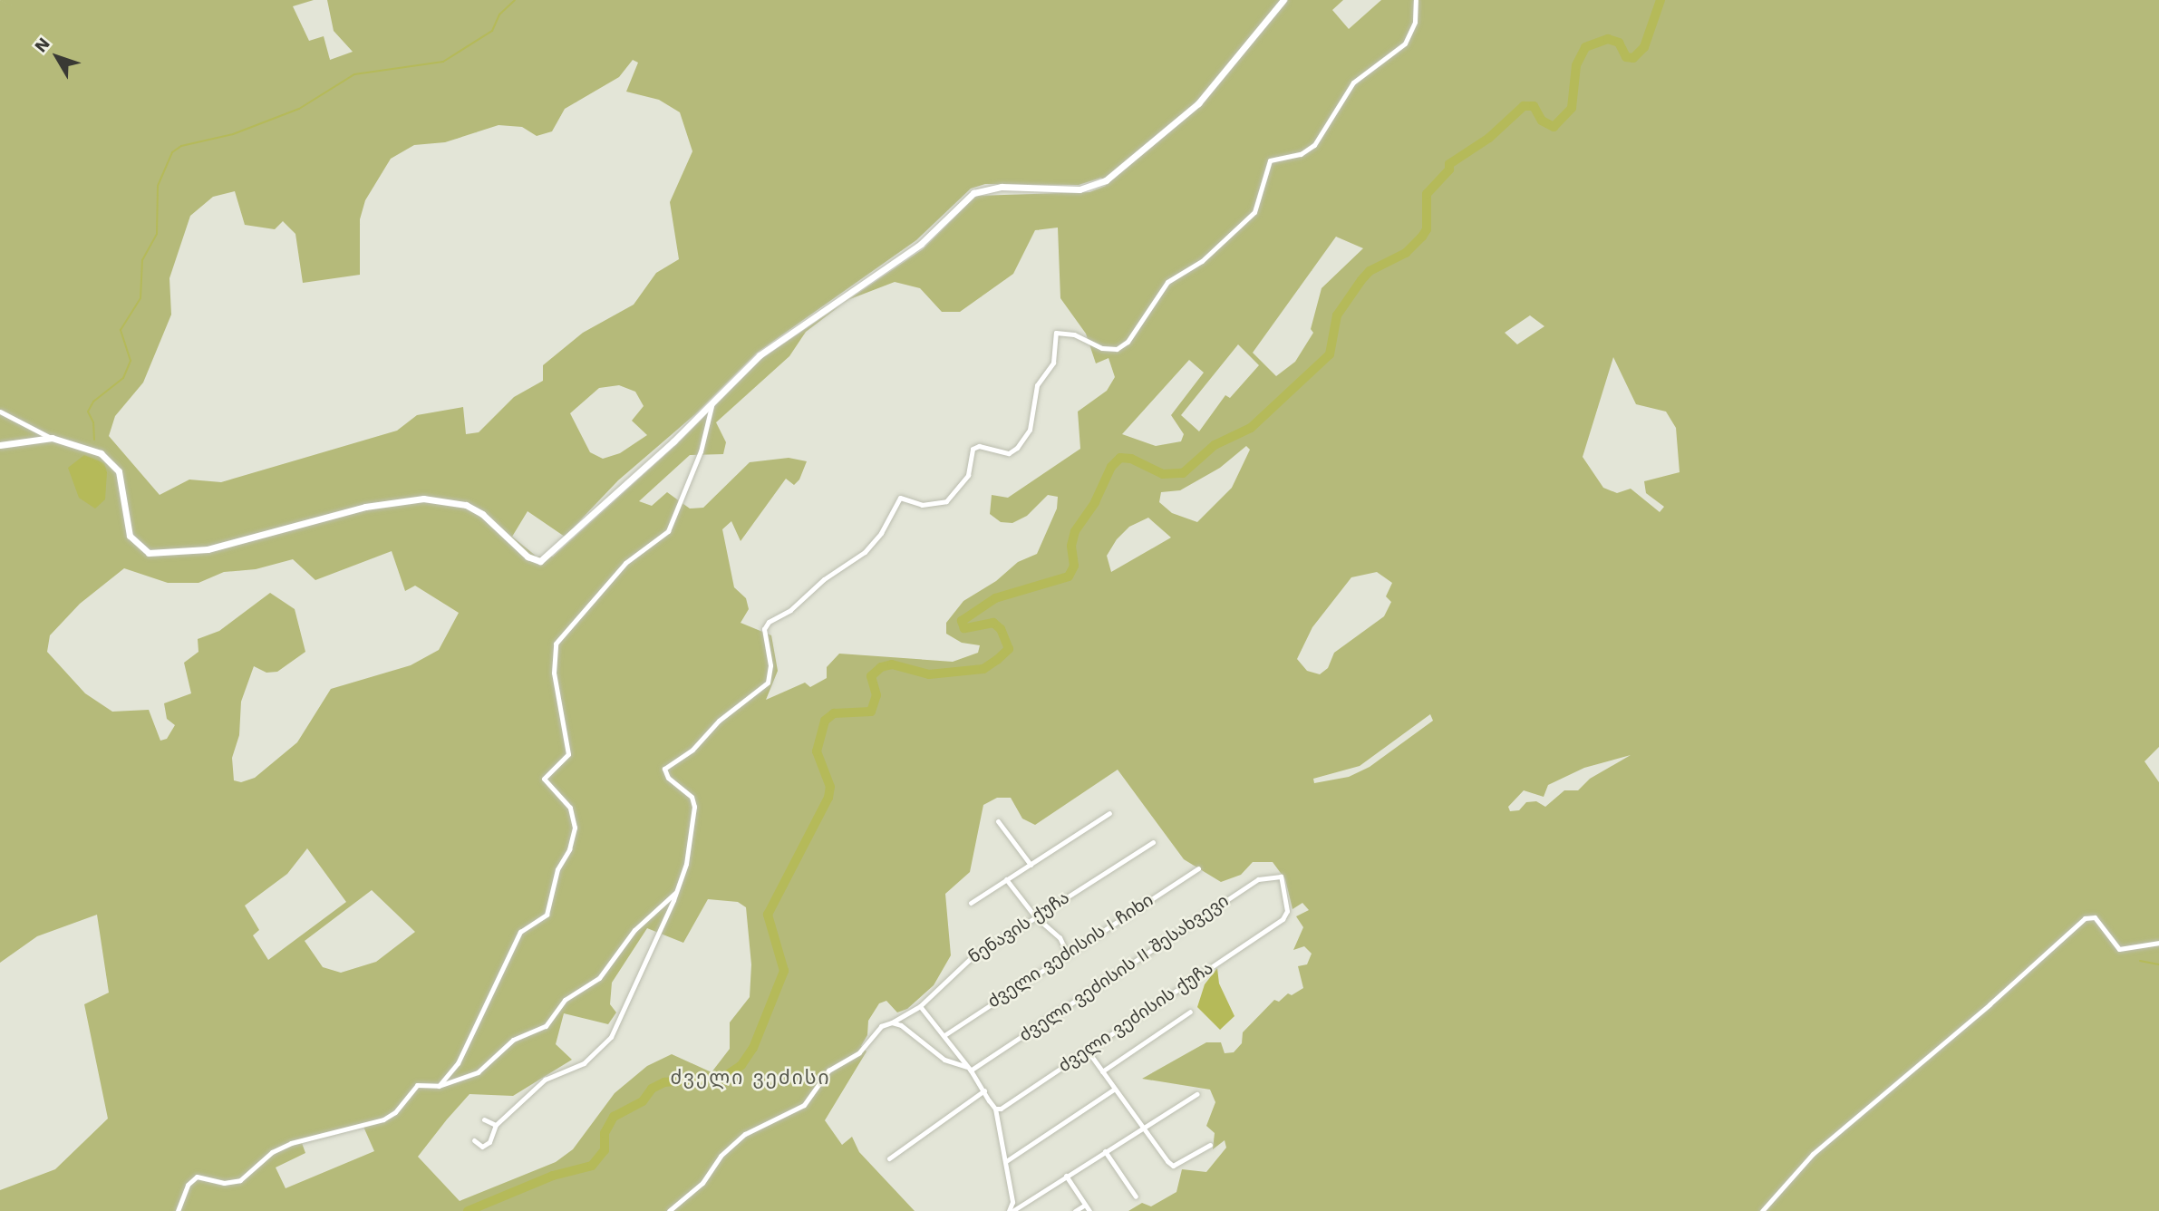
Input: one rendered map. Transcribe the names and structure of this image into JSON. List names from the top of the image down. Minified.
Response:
{"streets":{"street":["ნენავის ქუჩა","ძველი ვეძისის I ჩიხი","ძველი ვეძისის II შესახვევი","ძველი ვეძისის ქუჩა"]},"crossings":[["ძველი ვეძისის II შესახვევი","ძველი ვეძისის ქუჩა"]],"districts":["ძველი ვეძისი"],"north":"top left"}
